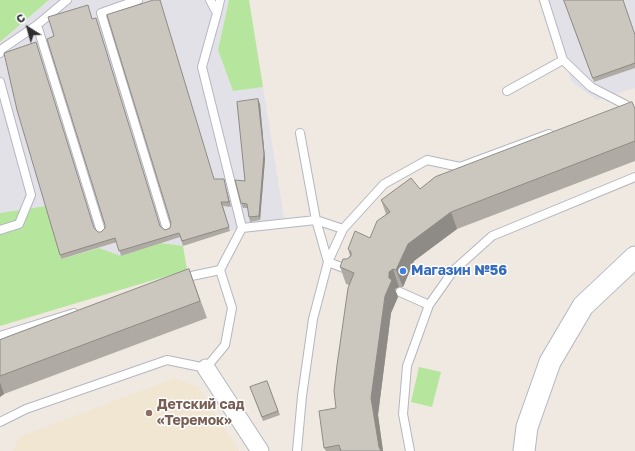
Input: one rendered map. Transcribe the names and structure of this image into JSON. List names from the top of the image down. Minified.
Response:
{"places":["Магазин №56","Детский сад «Теремок»"],"north":"top left"}
